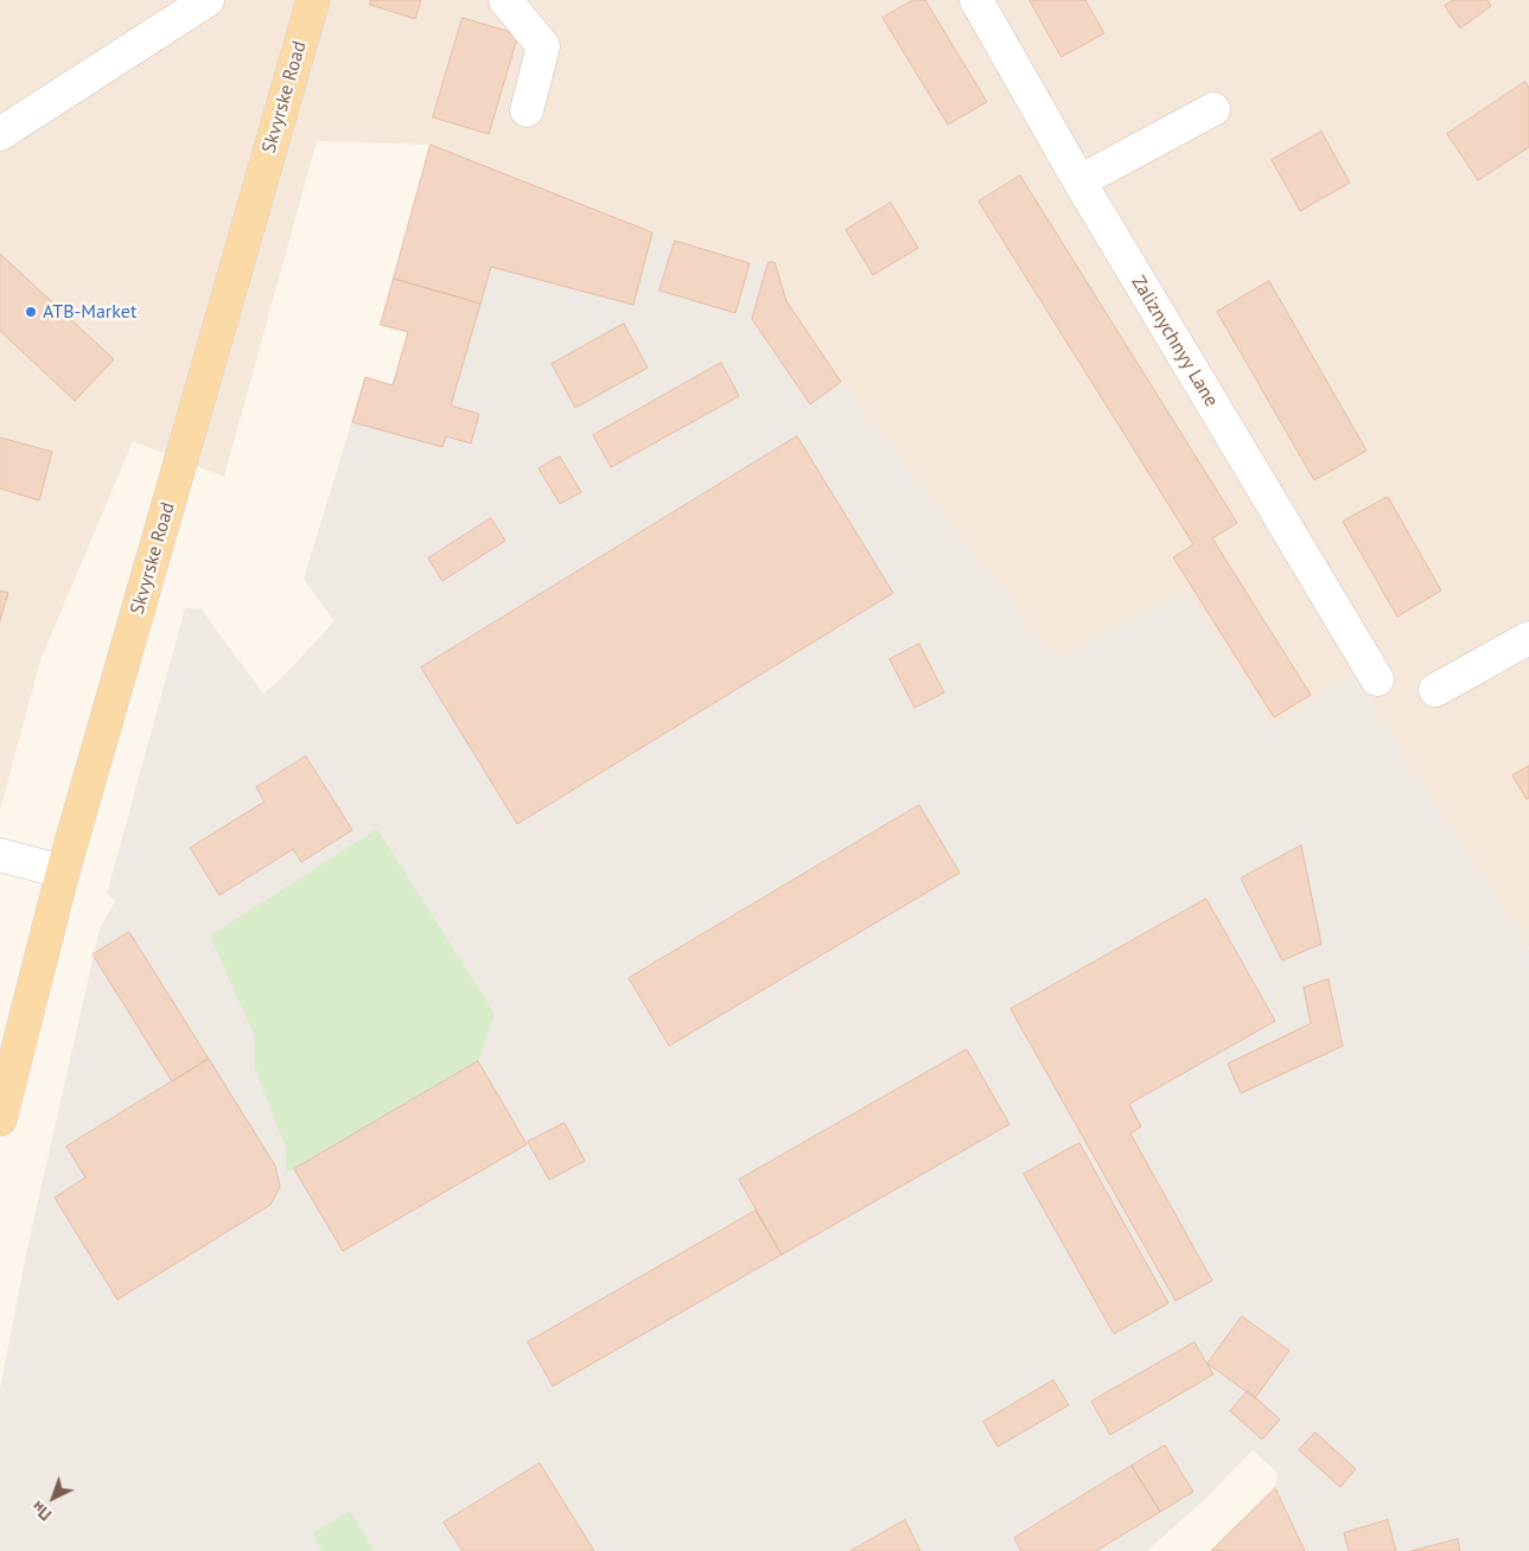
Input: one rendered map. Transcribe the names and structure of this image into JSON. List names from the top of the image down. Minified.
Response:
{"streets":{"main road":["Skvyrske Road"],"street":["Zaliznychnyy Lane"]},"places":["ATB-Market"],"north":"bottom left"}
